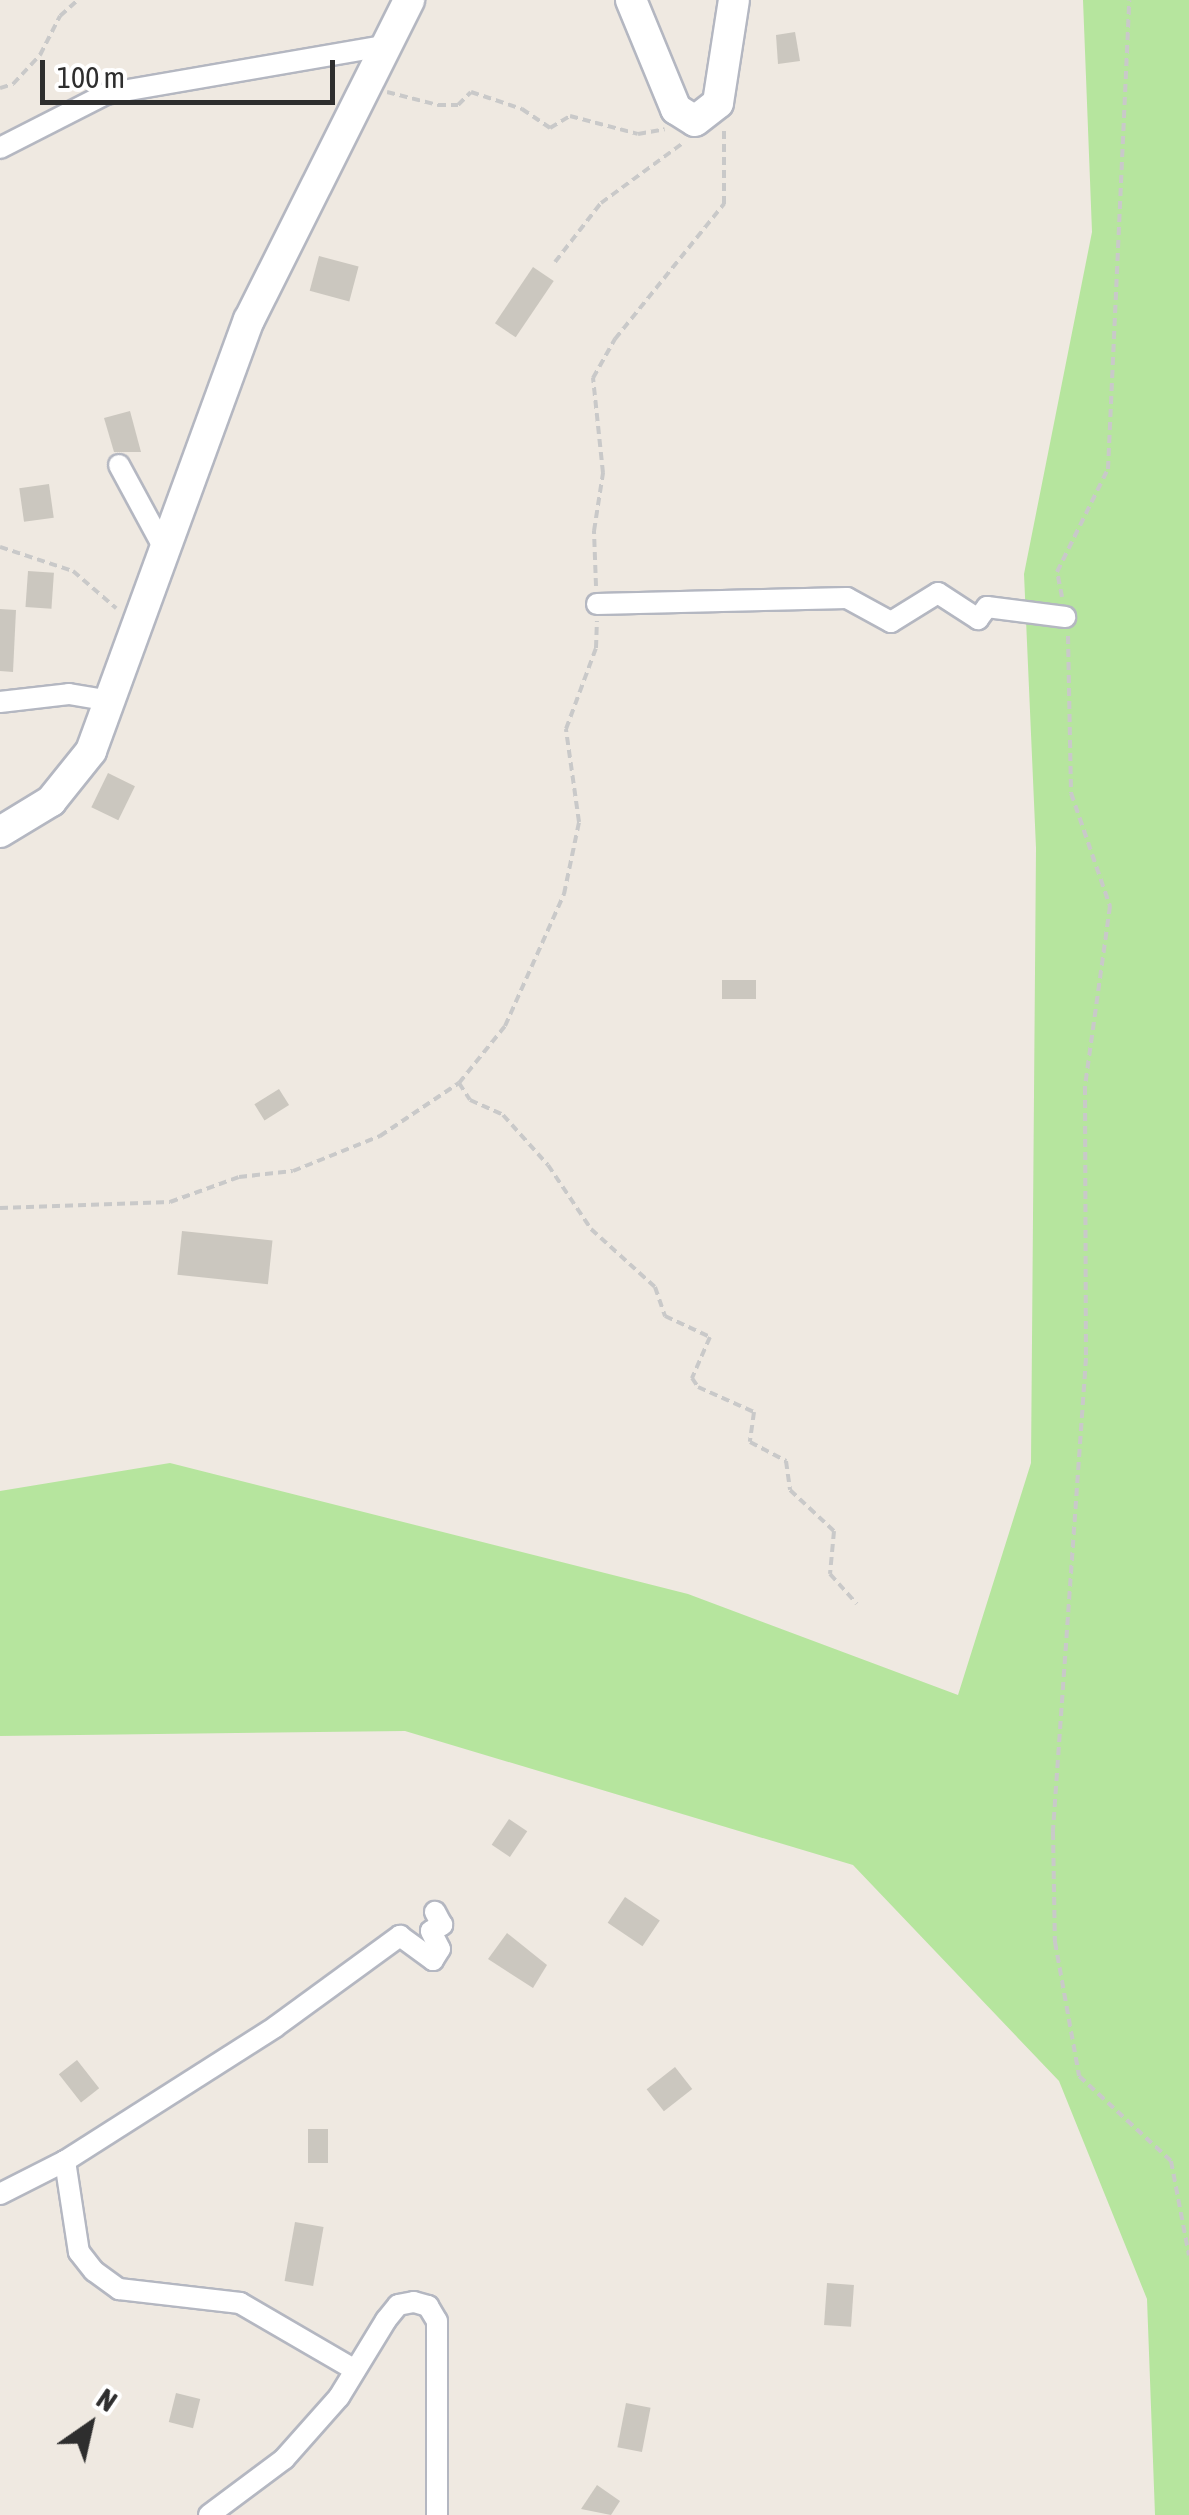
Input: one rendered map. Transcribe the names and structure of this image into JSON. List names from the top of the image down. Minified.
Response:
{"scale_bar":"100 m","north":"top right"}
